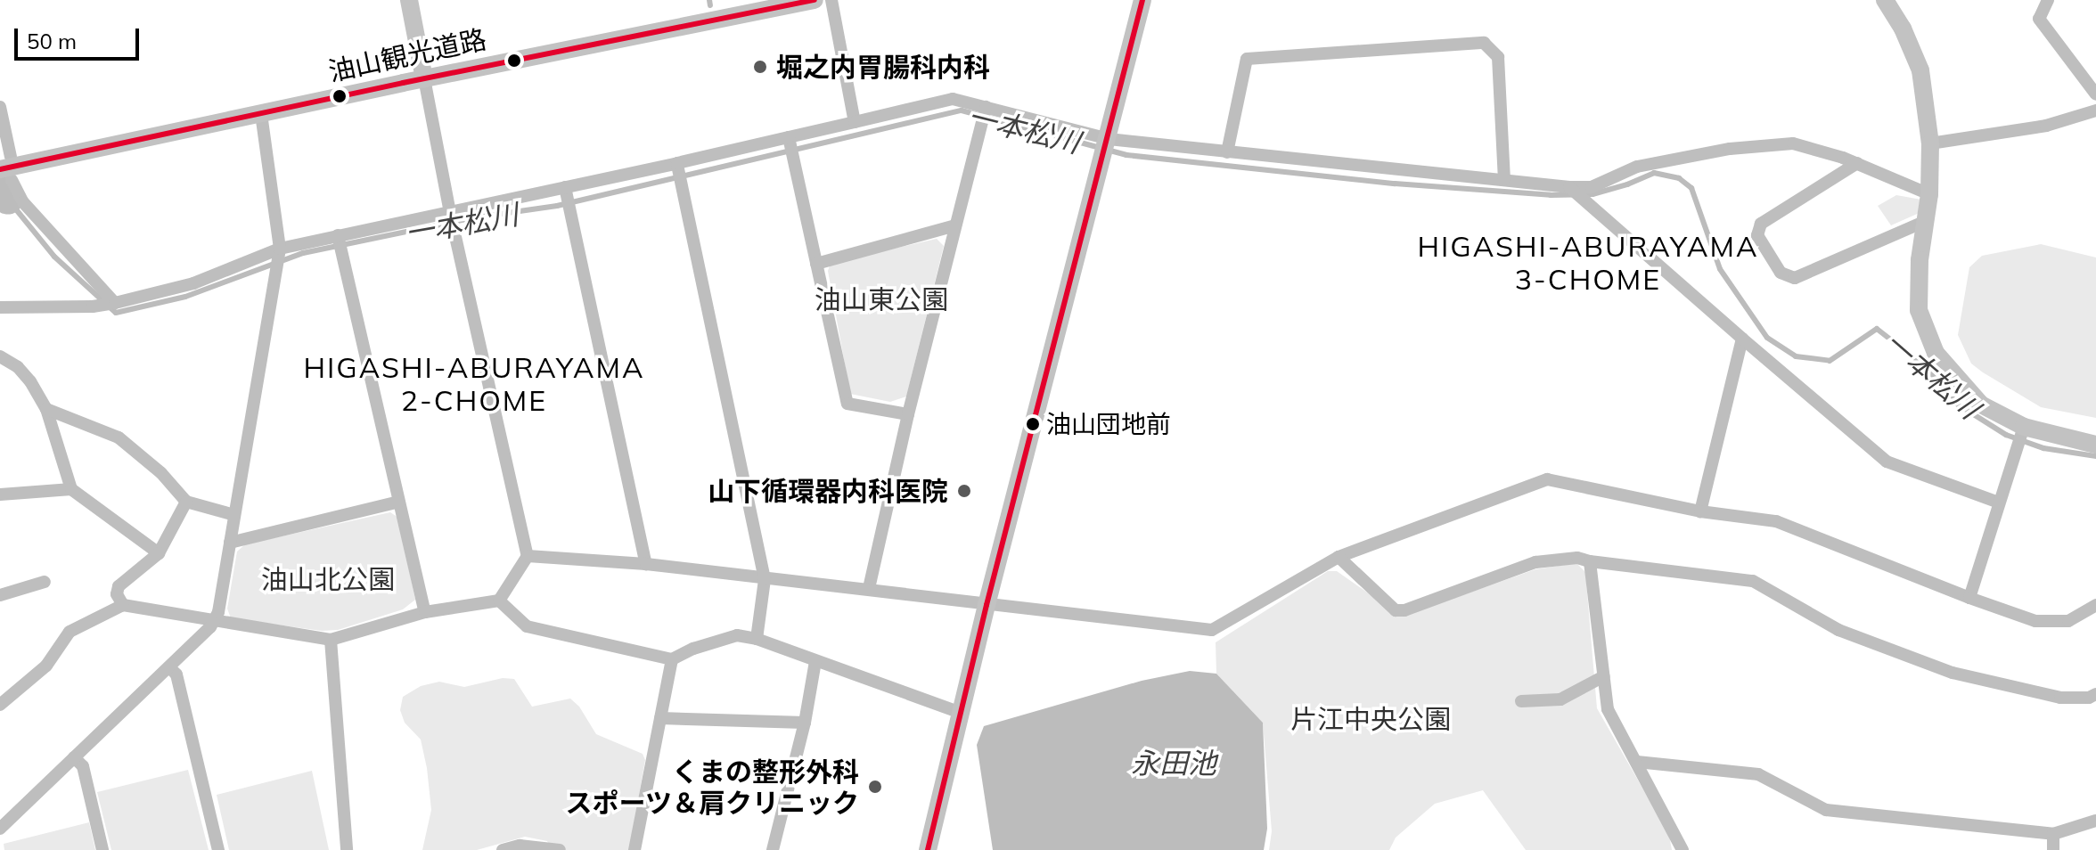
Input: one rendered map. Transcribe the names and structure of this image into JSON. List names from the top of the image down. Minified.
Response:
{"streets":{"street":["油山観光道路"]},"districts":["HIGASHI-ABURAYAMA 3-CHOME","HIGASHI-ABURAYAMA 2-CHOME"],"water":["一本松川","永田池"],"parks":["油山東公園","油山北公園","片江中央公園"],"places":["堀之内胃腸科内科","油山団地前","山下循環器内科医院","くまの整形外科 スポーツ＆肩クリニック"],"scale_bar":"50 m"}
